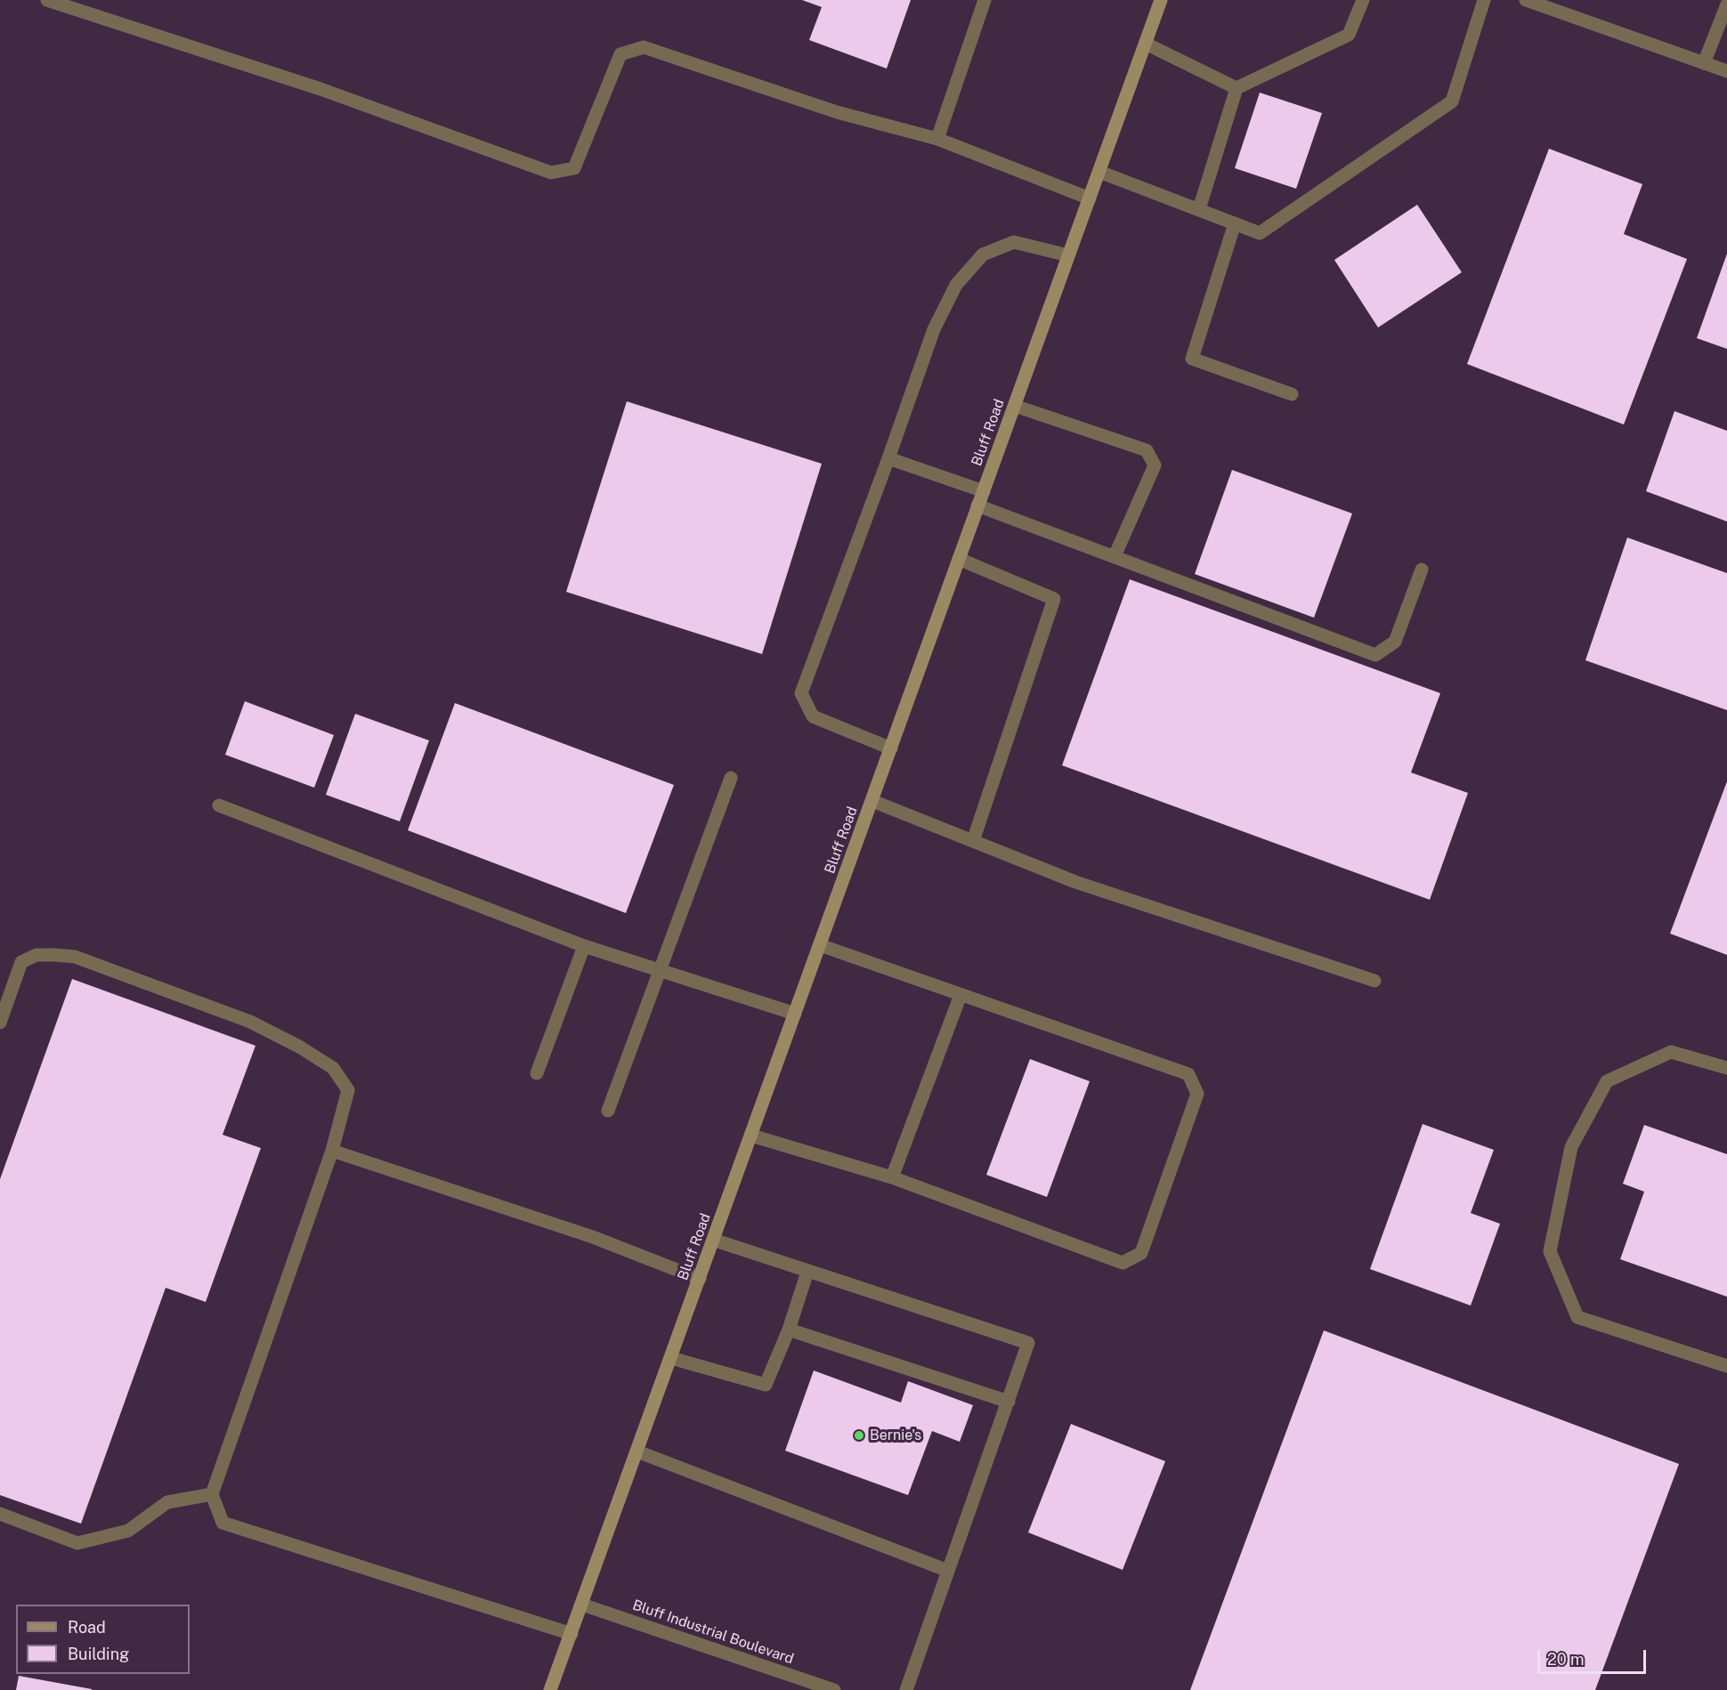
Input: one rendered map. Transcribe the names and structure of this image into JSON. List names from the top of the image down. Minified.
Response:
{"streets":{"main road":["Bluff Road"],"street":["Bluff Industrial Boulevard"]},"crossings":[["Bluff Road","Bluff Industrial Boulevard"]],"places":["Bernie's"],"legend":["Road","Building"],"scale_bar":"20 m"}
